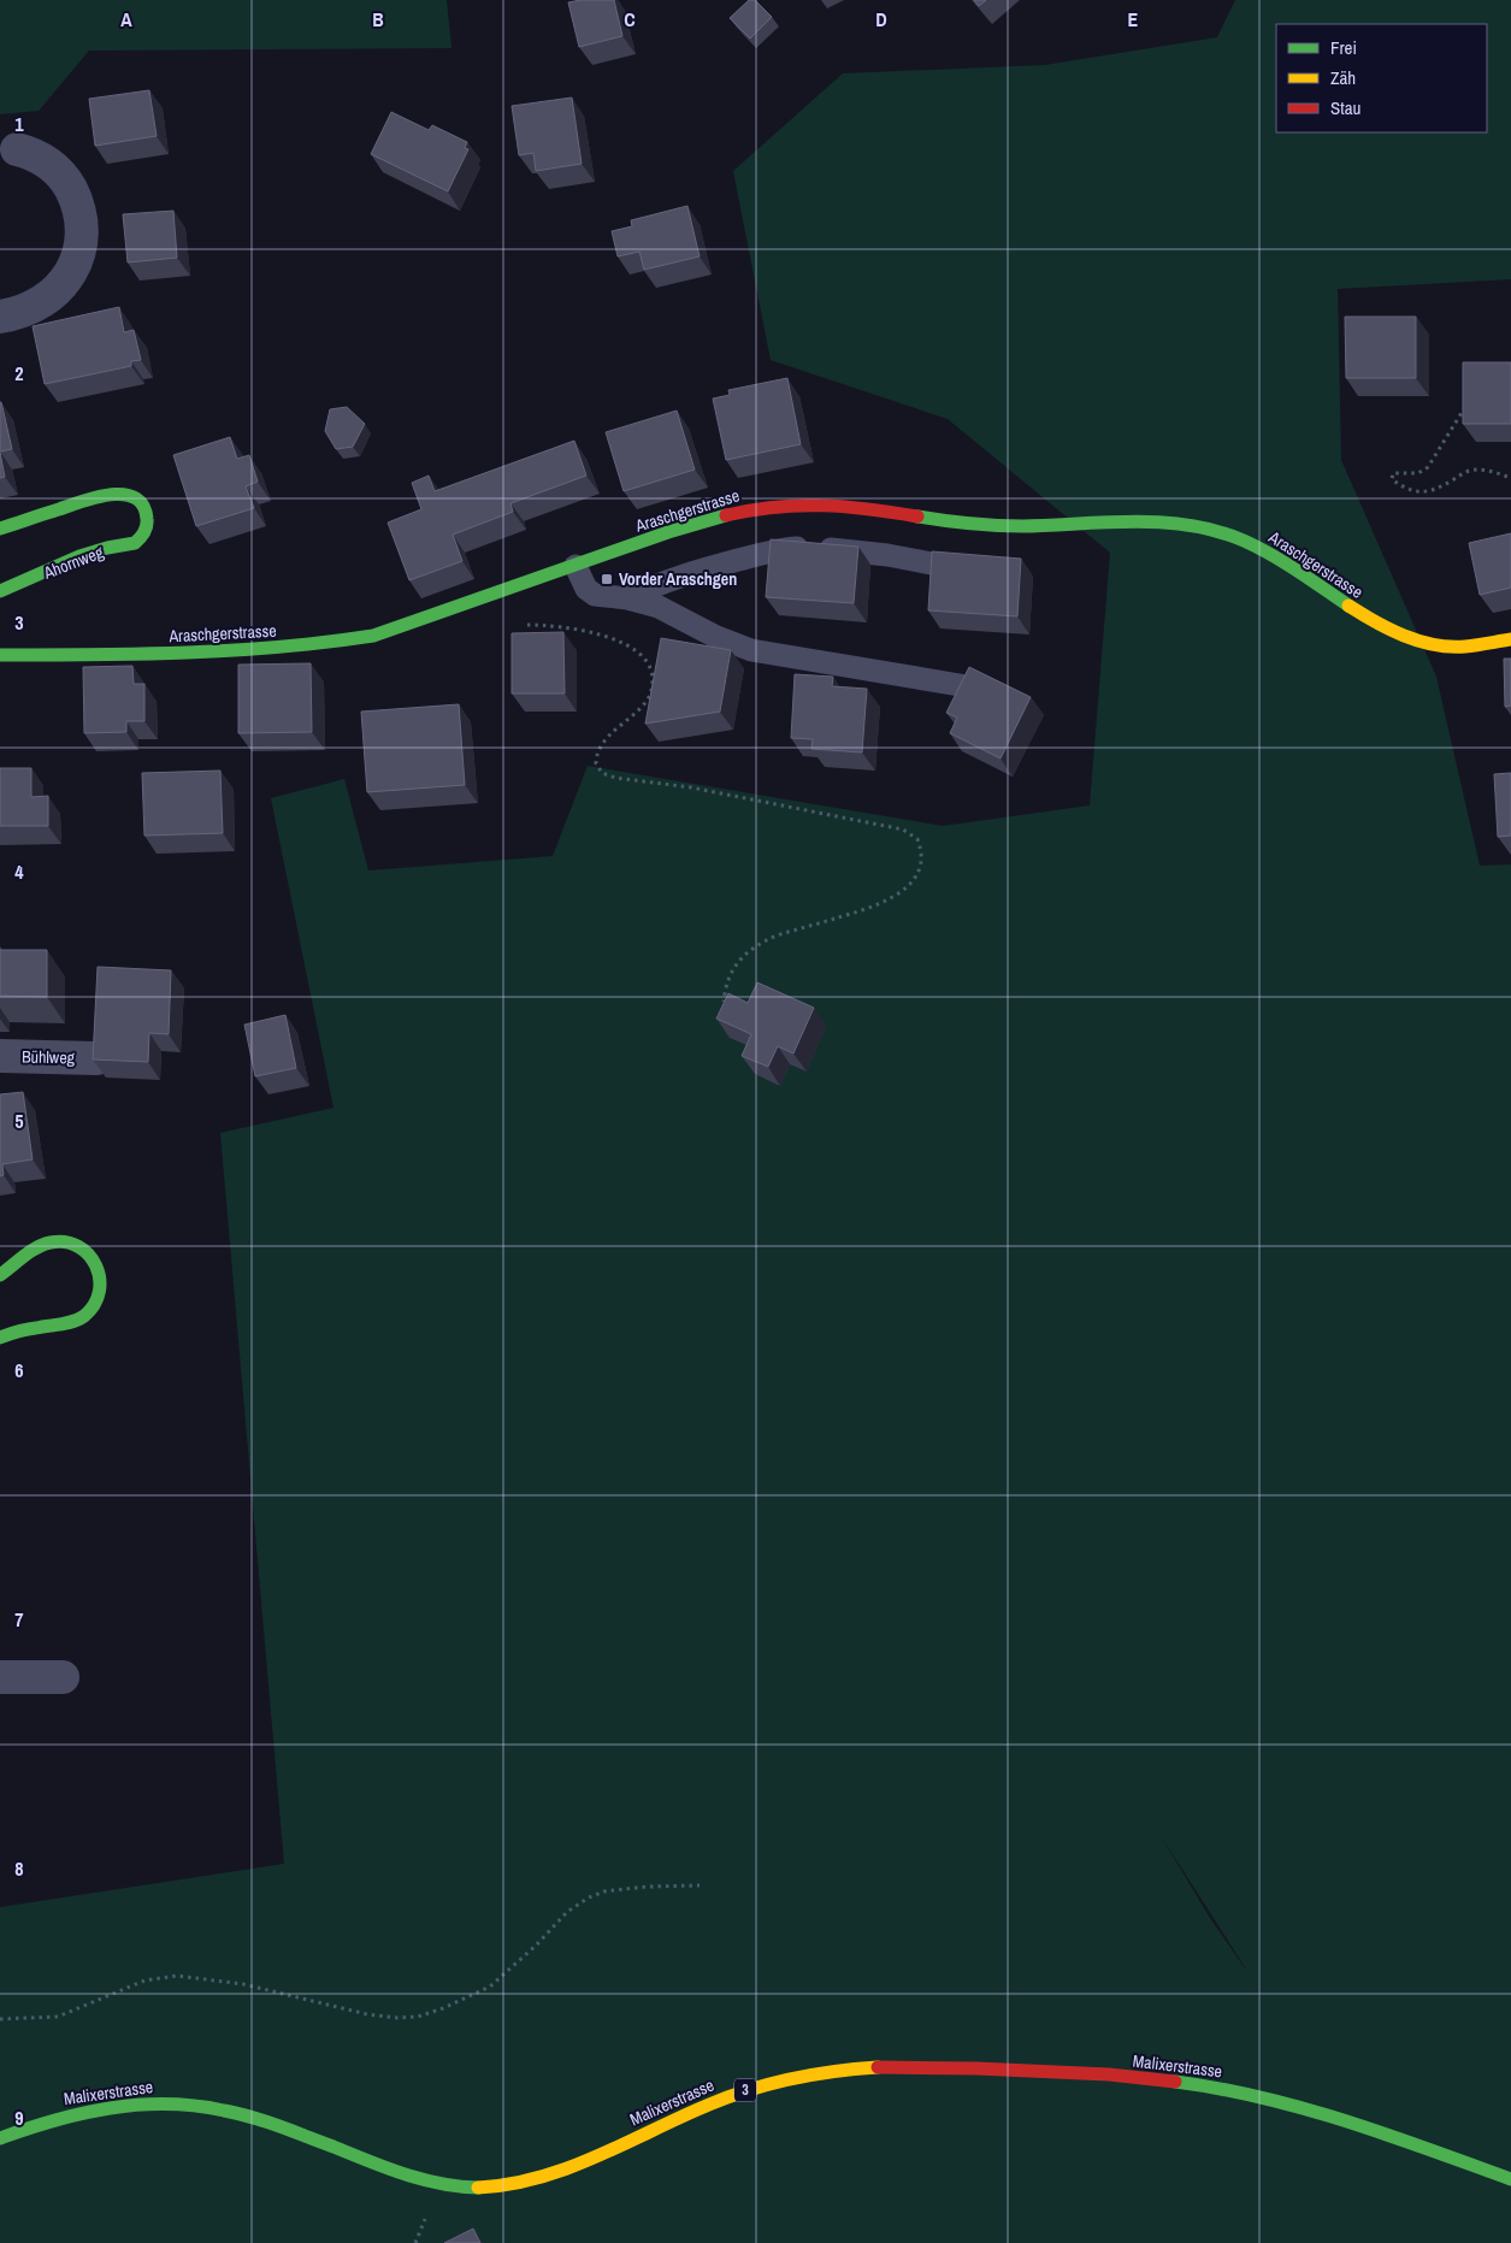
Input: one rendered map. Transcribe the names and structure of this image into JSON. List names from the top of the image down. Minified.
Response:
{"streets":{"street":["Araschgerstrasse","Ahornweg","Bühlweg","Malixerstrasse","3"]},"places":{"transit":["Vorder Araschgen"]},"legend":["Frei","Zäh","Stau"],"grid":{"columns":["A","B","C","D","E"],"rows":["1","2","3","4","5","6","7","8","9"]}}
